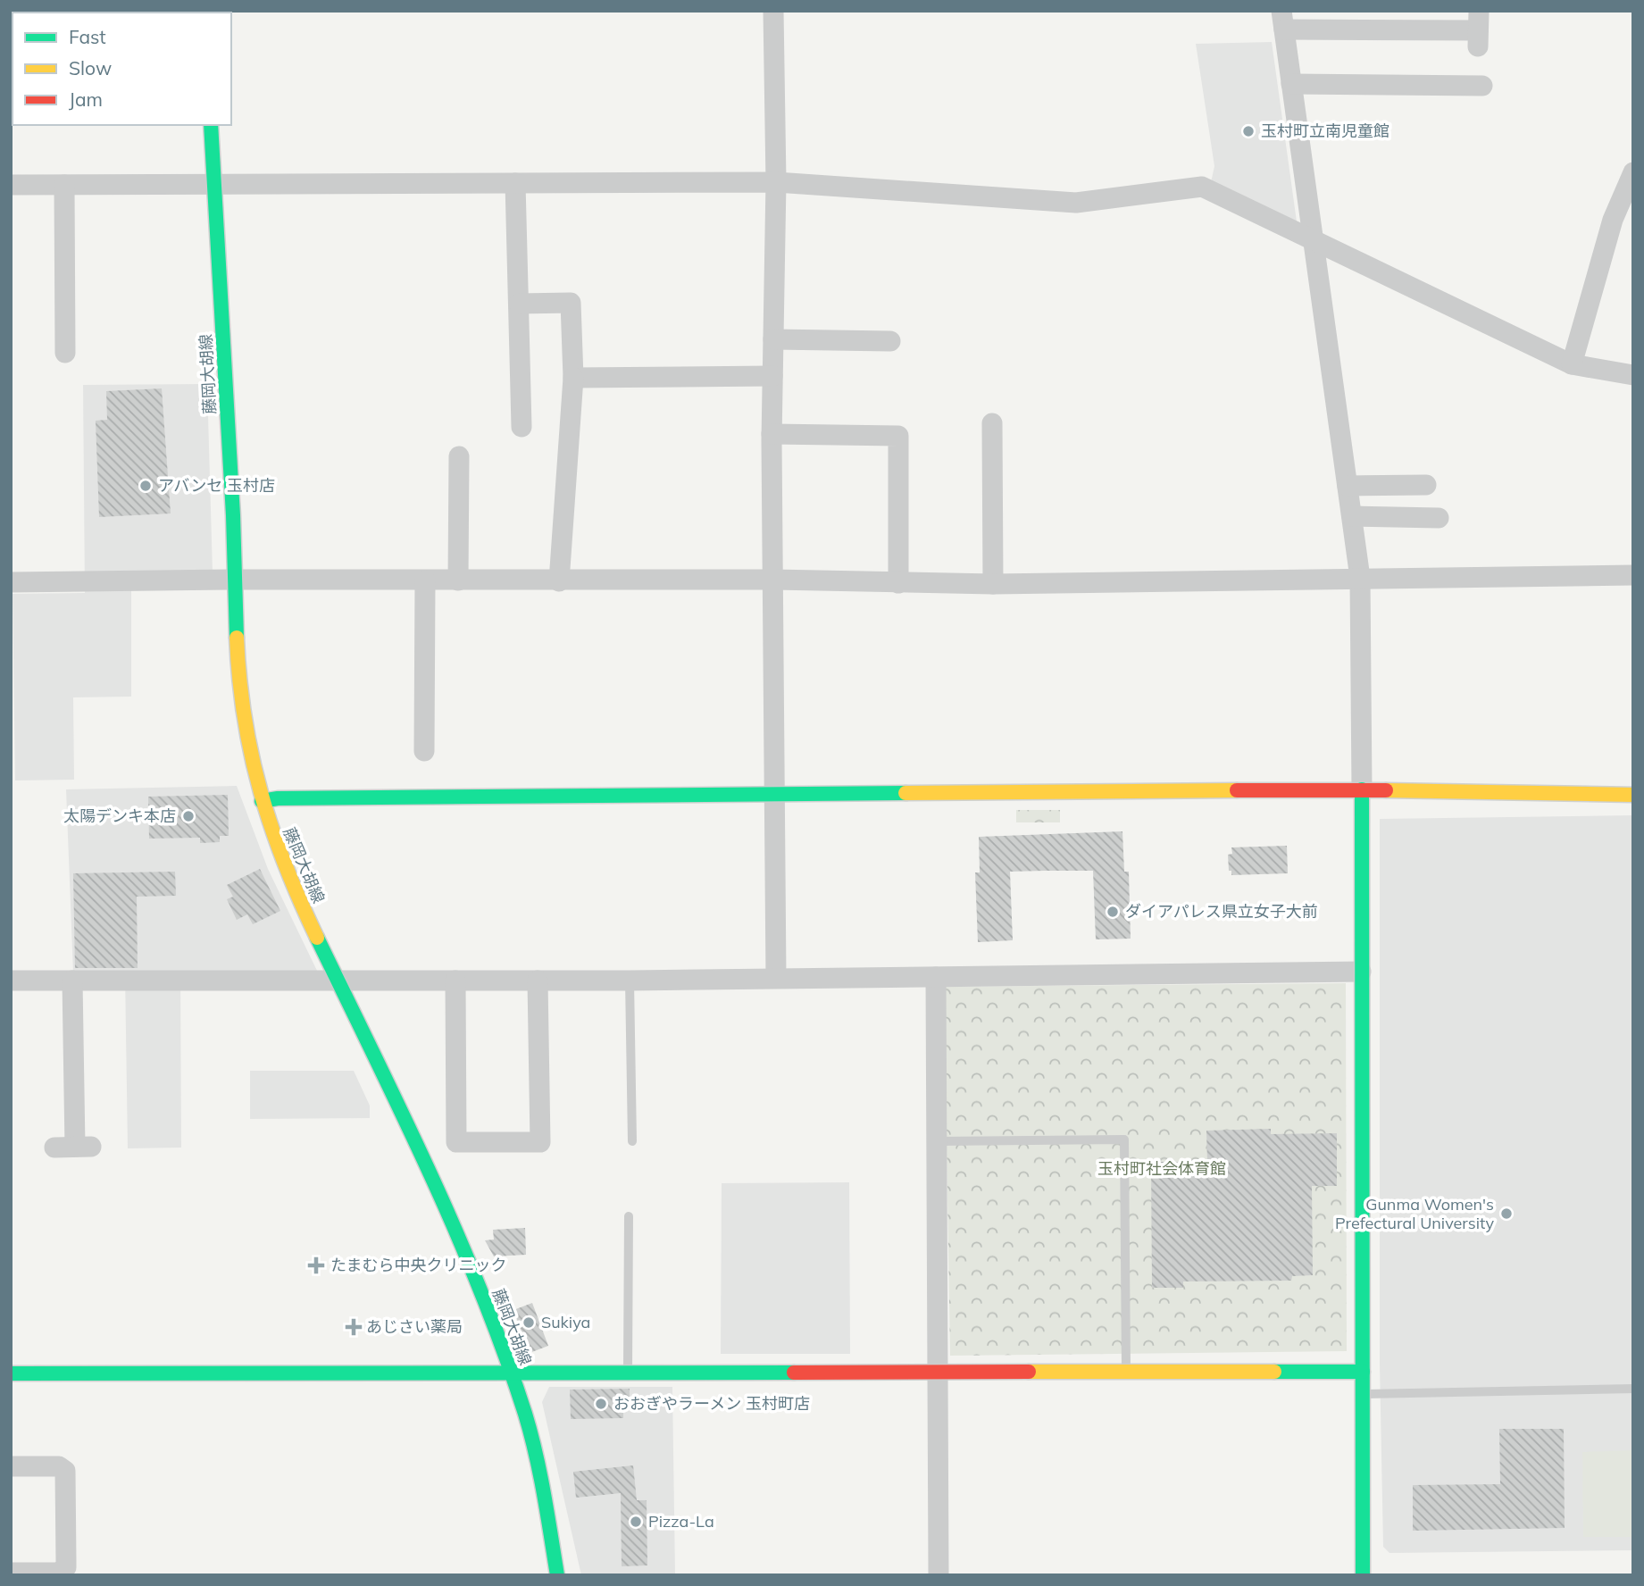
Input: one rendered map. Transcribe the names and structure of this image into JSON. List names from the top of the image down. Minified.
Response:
{"streets":{"street":["藤岡大胡線"]},"parks":["玉村町社会体育館"],"places":{"other":["玉村町立南児童館","アバンセ 玉村店","太陽デンキ本店","ダイアパレス県立女子大前","Gunma Women's Prefectural University","Sukiya","おおぎやラーメン 玉村町店","Pizza-La"],"health":["たまむら中央クリニック","あじさい薬局"]},"legend":["Fast","Slow","Jam"]}
